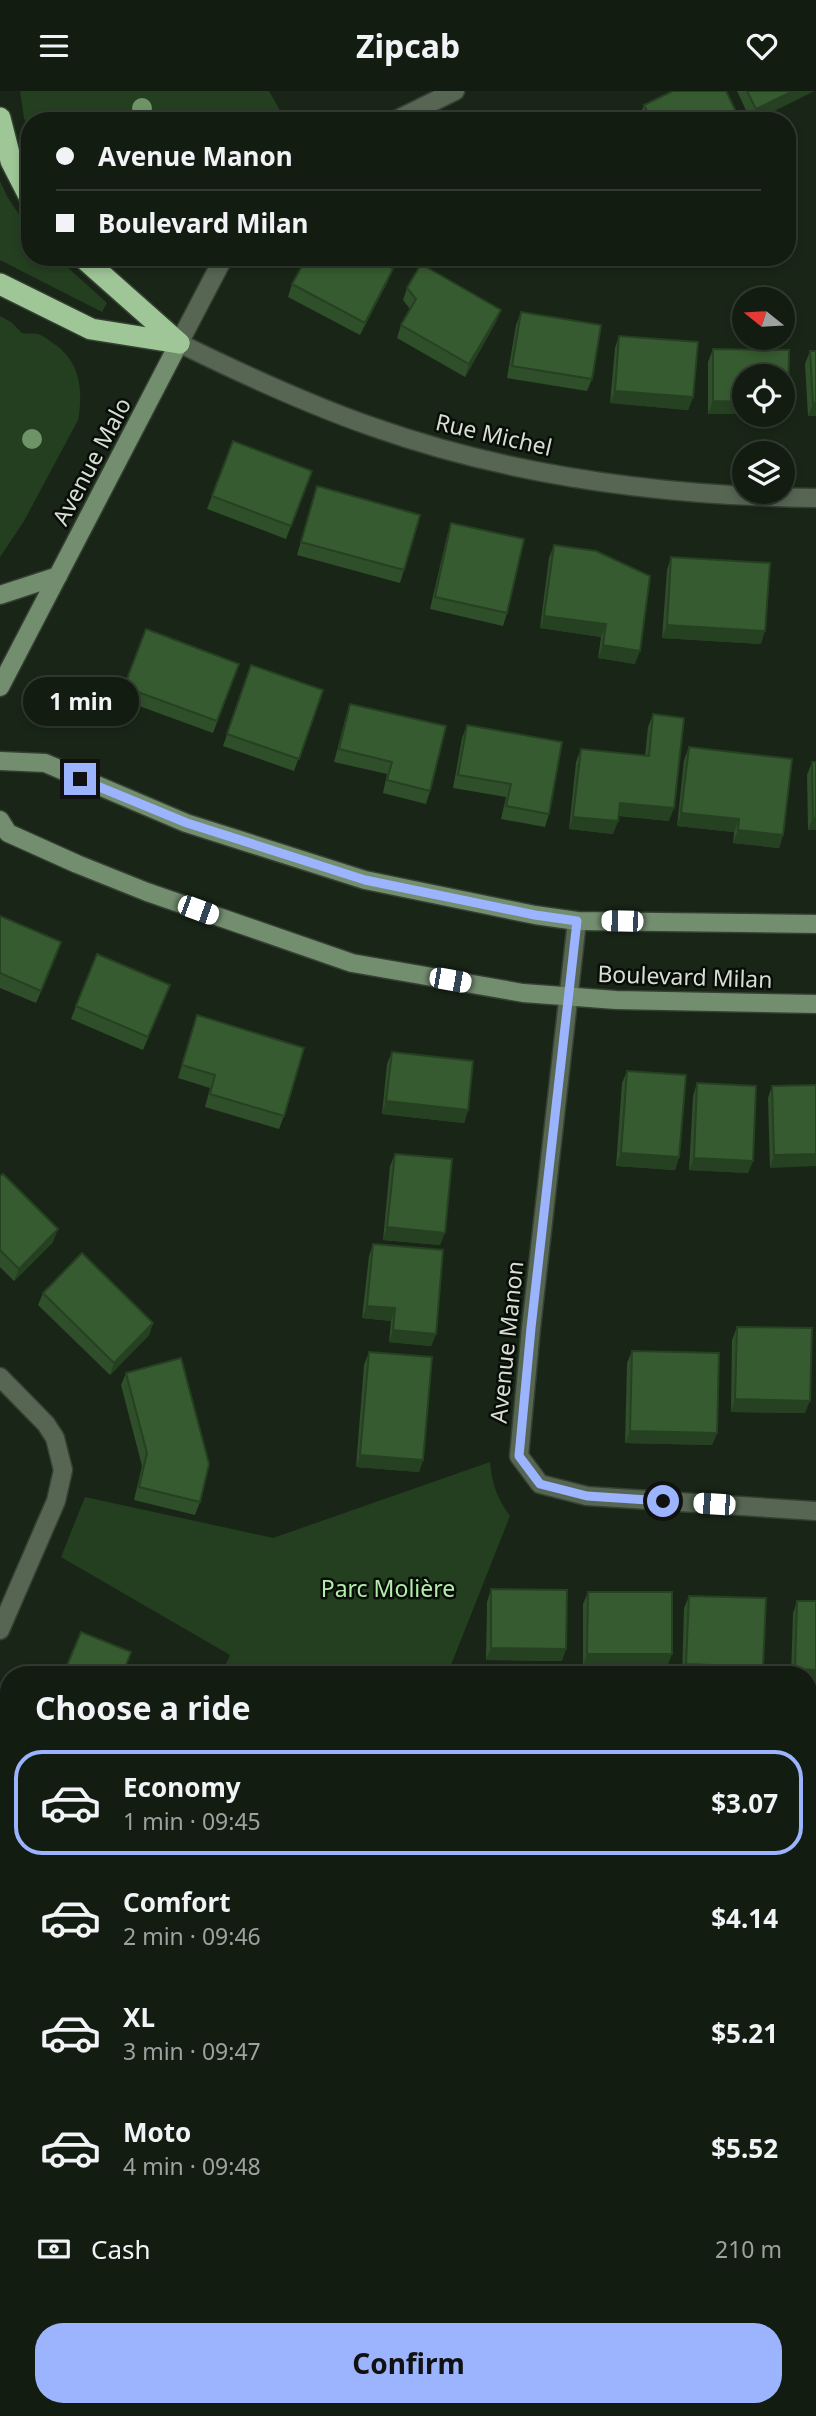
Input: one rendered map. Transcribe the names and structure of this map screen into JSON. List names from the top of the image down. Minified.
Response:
{"streets":{"main road":["Avenue Malo","Boulevard Milan"],"street":["Rue Michel","Avenue Manon"]},"crossings":[["Rue Michel","Avenue Malo"],["Boulevard Milan","Avenue Manon"]],"parks":["Parc Molière"],"north":"left","page":{"header":"Zipcab","banner":["Avenue Manon","Boulevard Milan"],"bubble":"1 min","heading":"Choose a ride","list":[{"name":"Economy","note":"1 min · 09:45","value":"$3.07"},{"name":"Comfort","note":"2 min · 09:46","value":"$4.14"},{"name":"XL","note":"3 min · 09:47","value":"$5.21"},{"name":"Moto","note":"4 min · 09:48","value":"$5.52"}],"pay":["Cash","210 m"],"buttons":"Confirm"}}
